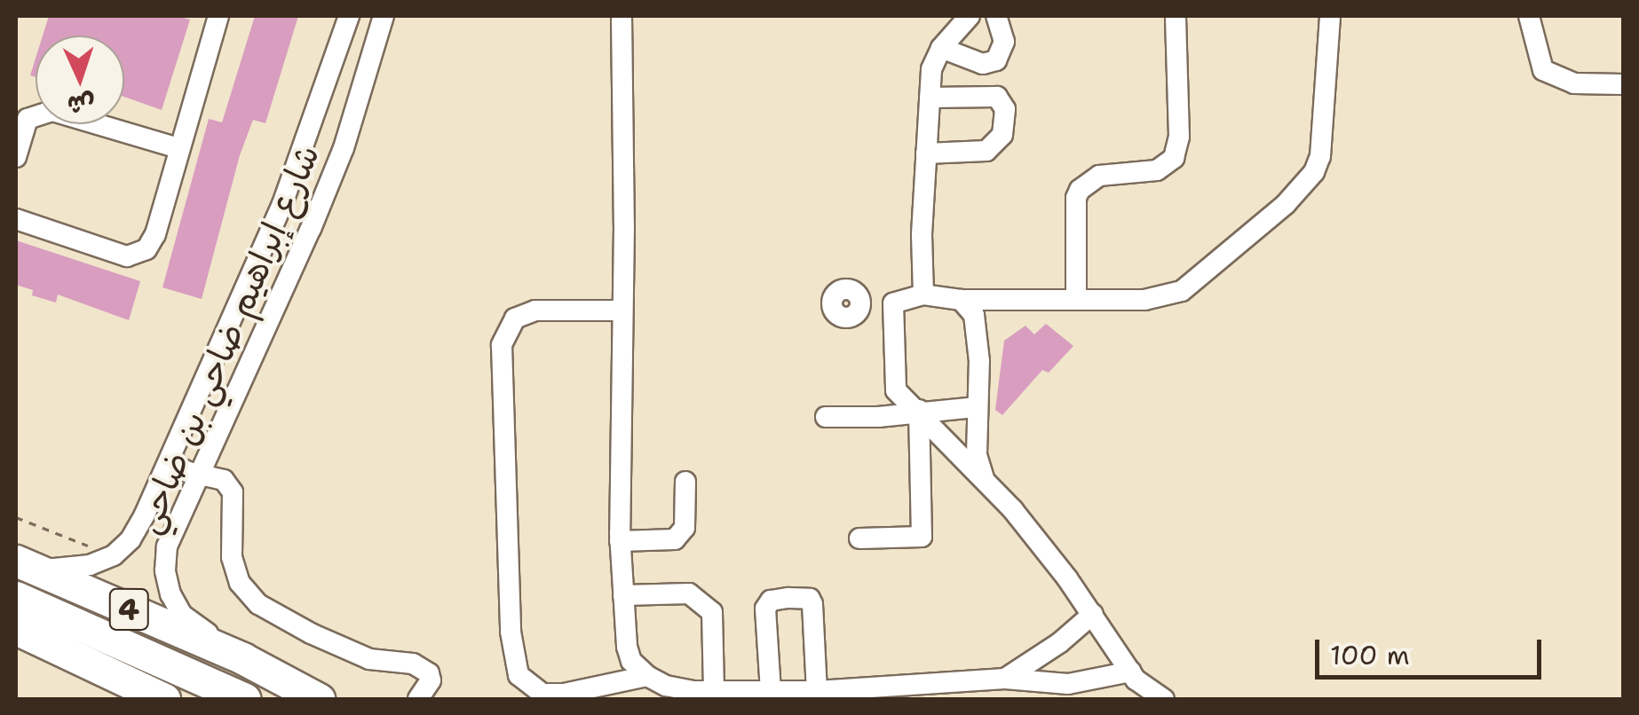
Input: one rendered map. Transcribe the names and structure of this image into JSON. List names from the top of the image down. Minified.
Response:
{"streets":{"highway":["4"],"street":["شارع إبراهيم ضاحي بن ضاحي"]},"crossings":[["شارع إبراهيم ضاحي بن ضاحي","4"]],"scale_bar":"100 m","north":"bottom"}
